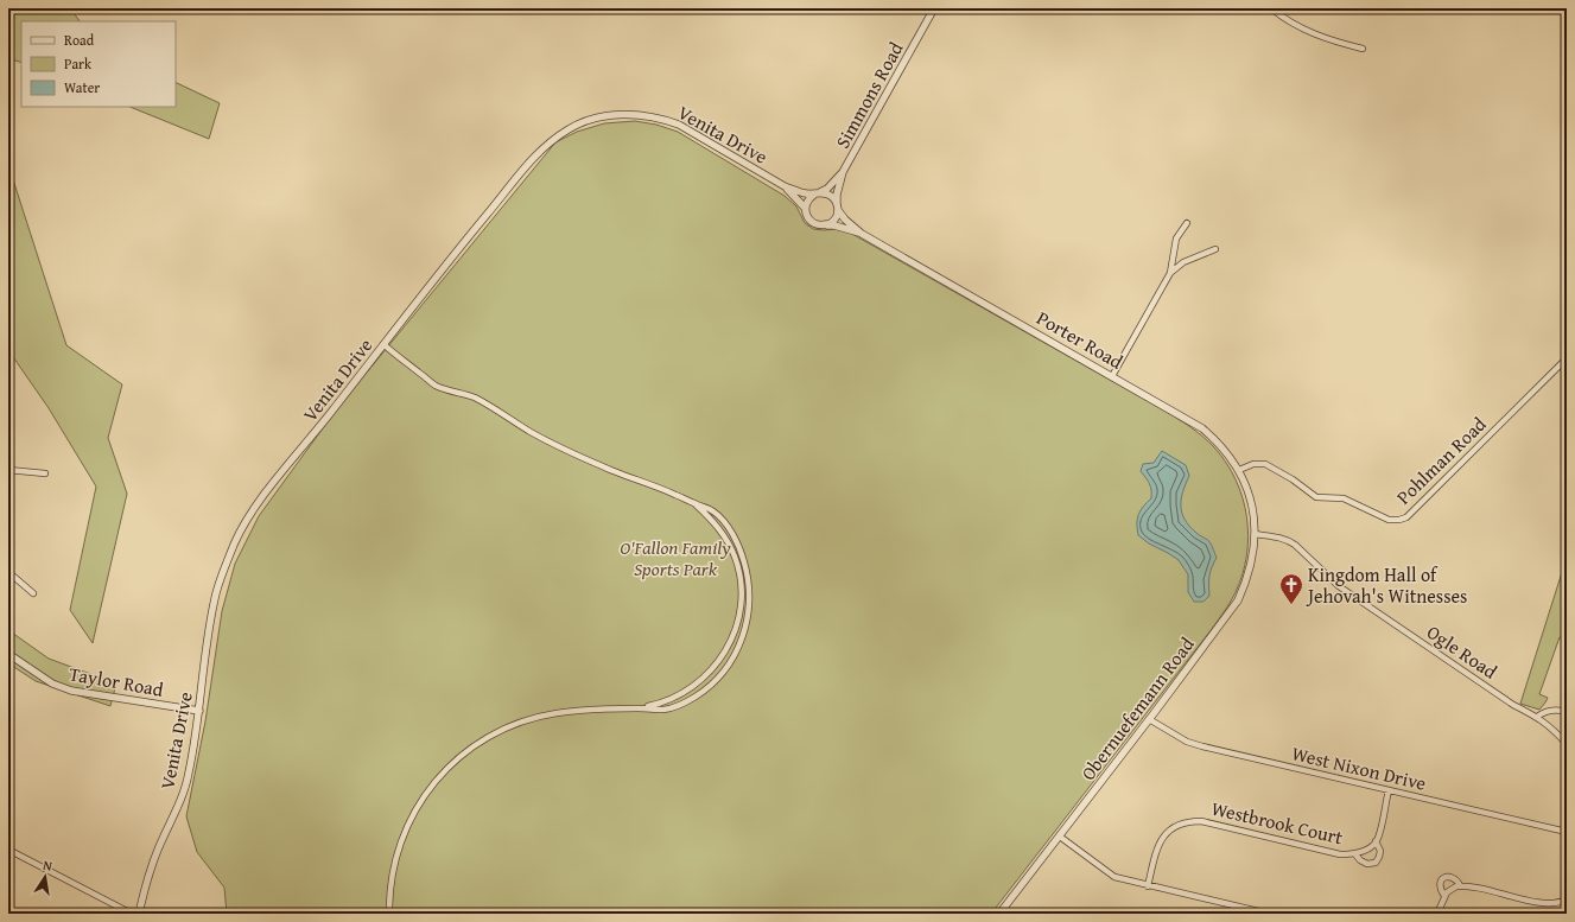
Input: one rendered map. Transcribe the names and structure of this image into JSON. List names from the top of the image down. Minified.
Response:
{"streets":{"street":["Simmons Road","Venita Drive","Porter Road","Pohlman Road","Ogle Road","Taylor Road","Obernuefemann Road","West Nixon Drive","Westbrook Court"]},"crossings":[["Simmons Road","Venita Drive"],["Simmons Road","Porter Road"],["Venita Drive","Porter Road"],["Venita Drive","Taylor Road"],["Porter Road","Pohlman Road"],["Porter Road","Obernuefemann Road"],["Ogle Road","Obernuefemann Road"],["Obernuefemann Road","West Nixon Drive"],["West Nixon Drive","Westbrook Court"]],"parks":["O'Fallon Family Sports Park"],"places":{"church":["Kingdom Hall of Jehovah's Witnesses"]},"legend":["Road","Park","Water"],"north":"top"}
